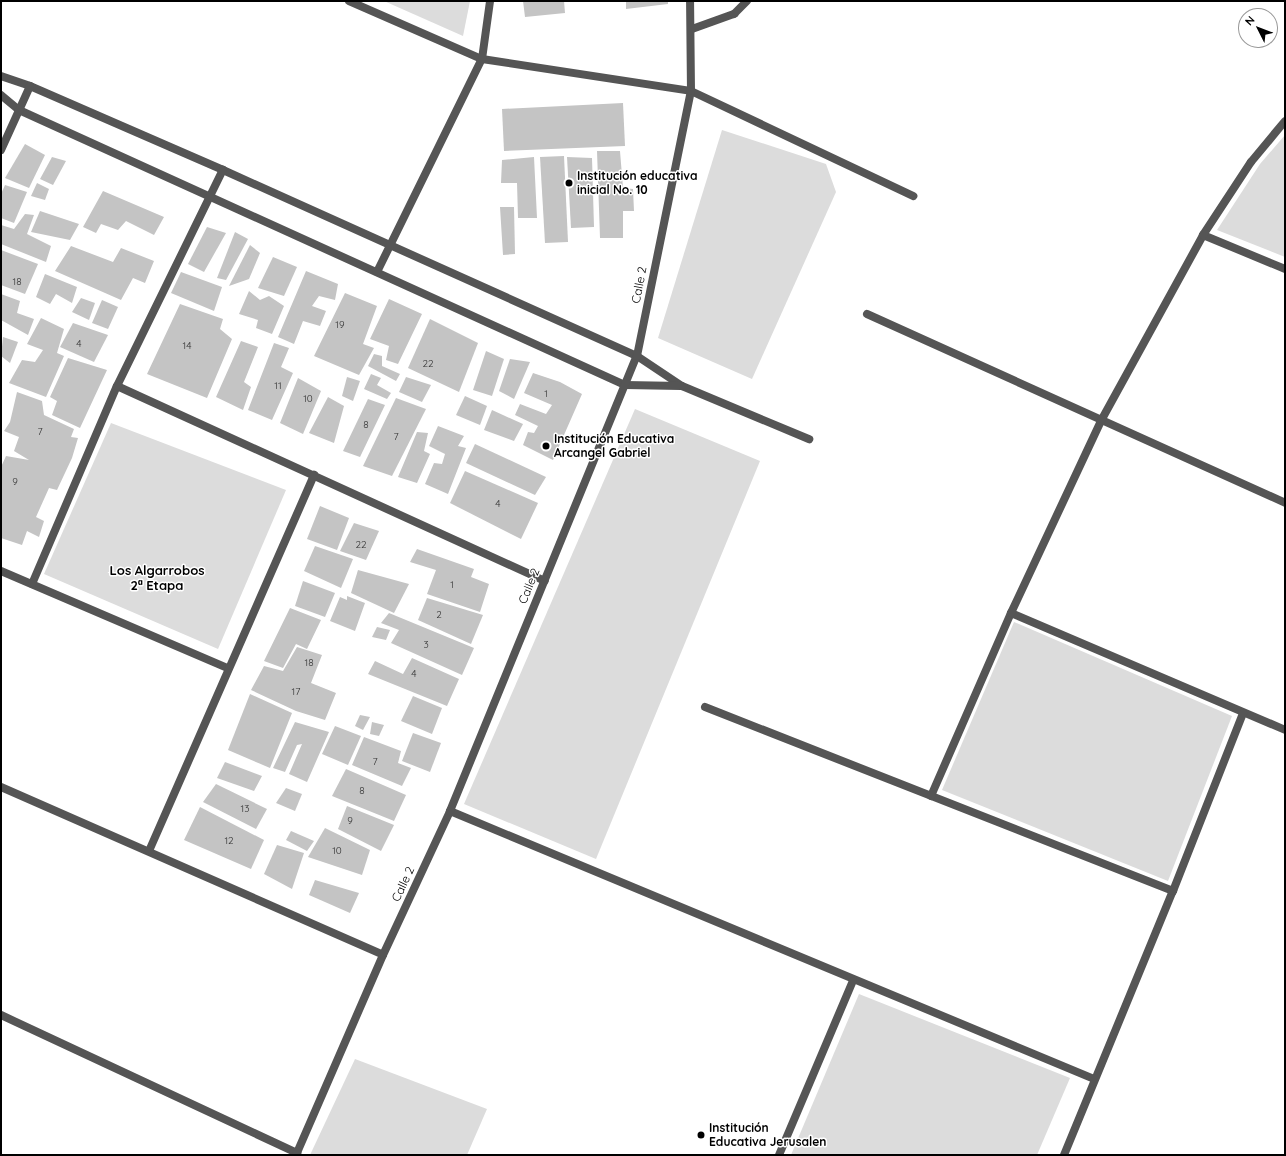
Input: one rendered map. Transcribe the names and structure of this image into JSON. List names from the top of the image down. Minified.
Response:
{"streets":{"street":["Calle 2"]},"districts":["Los Algarrobos 2ª Etapa"],"places":["Institución educativa inicial No. 10","Institución Educativa Arcangel Gabriel","Institución Educativa Jerusalen"],"house_numbers":["18","19","4","14","22","11","1","10","8","7","7","9","4","22","1","2","3","18","4","17","7","8","13","9","12","10"],"north":"top left"}
